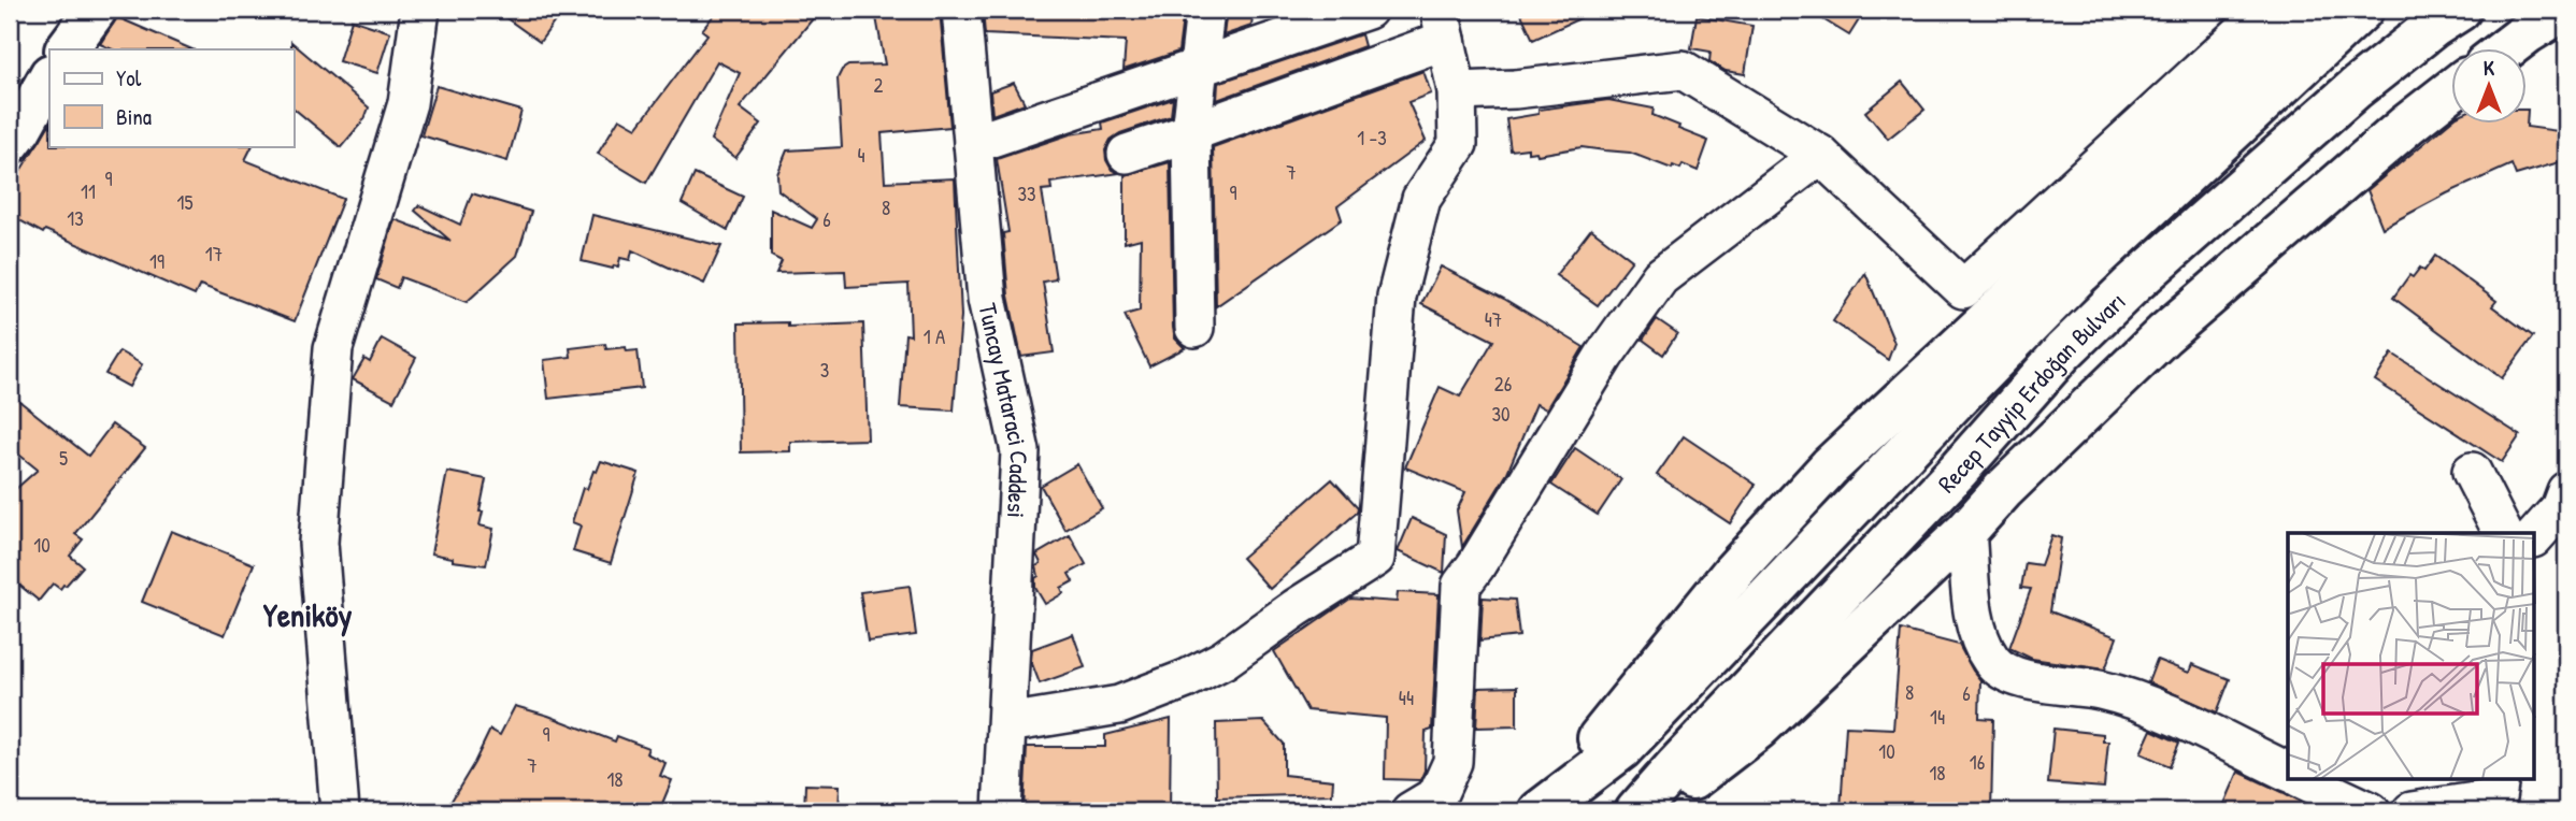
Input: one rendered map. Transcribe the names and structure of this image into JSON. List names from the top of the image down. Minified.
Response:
{"streets":{"main road":["Recep Tayyip Erdoğan Bulvarı"],"street":["Tuncay Mataraci Caddesi"]},"districts":["Yeniköy"],"house_numbers":["2","1 -3","4","7","9","11","9","33","15","8","13","6","17","19","47","1 A","3","26","30","5","10","8","6","44","14","9","10","16","7","18","18"],"legend":["Yol","Bina"],"north":"top"}
